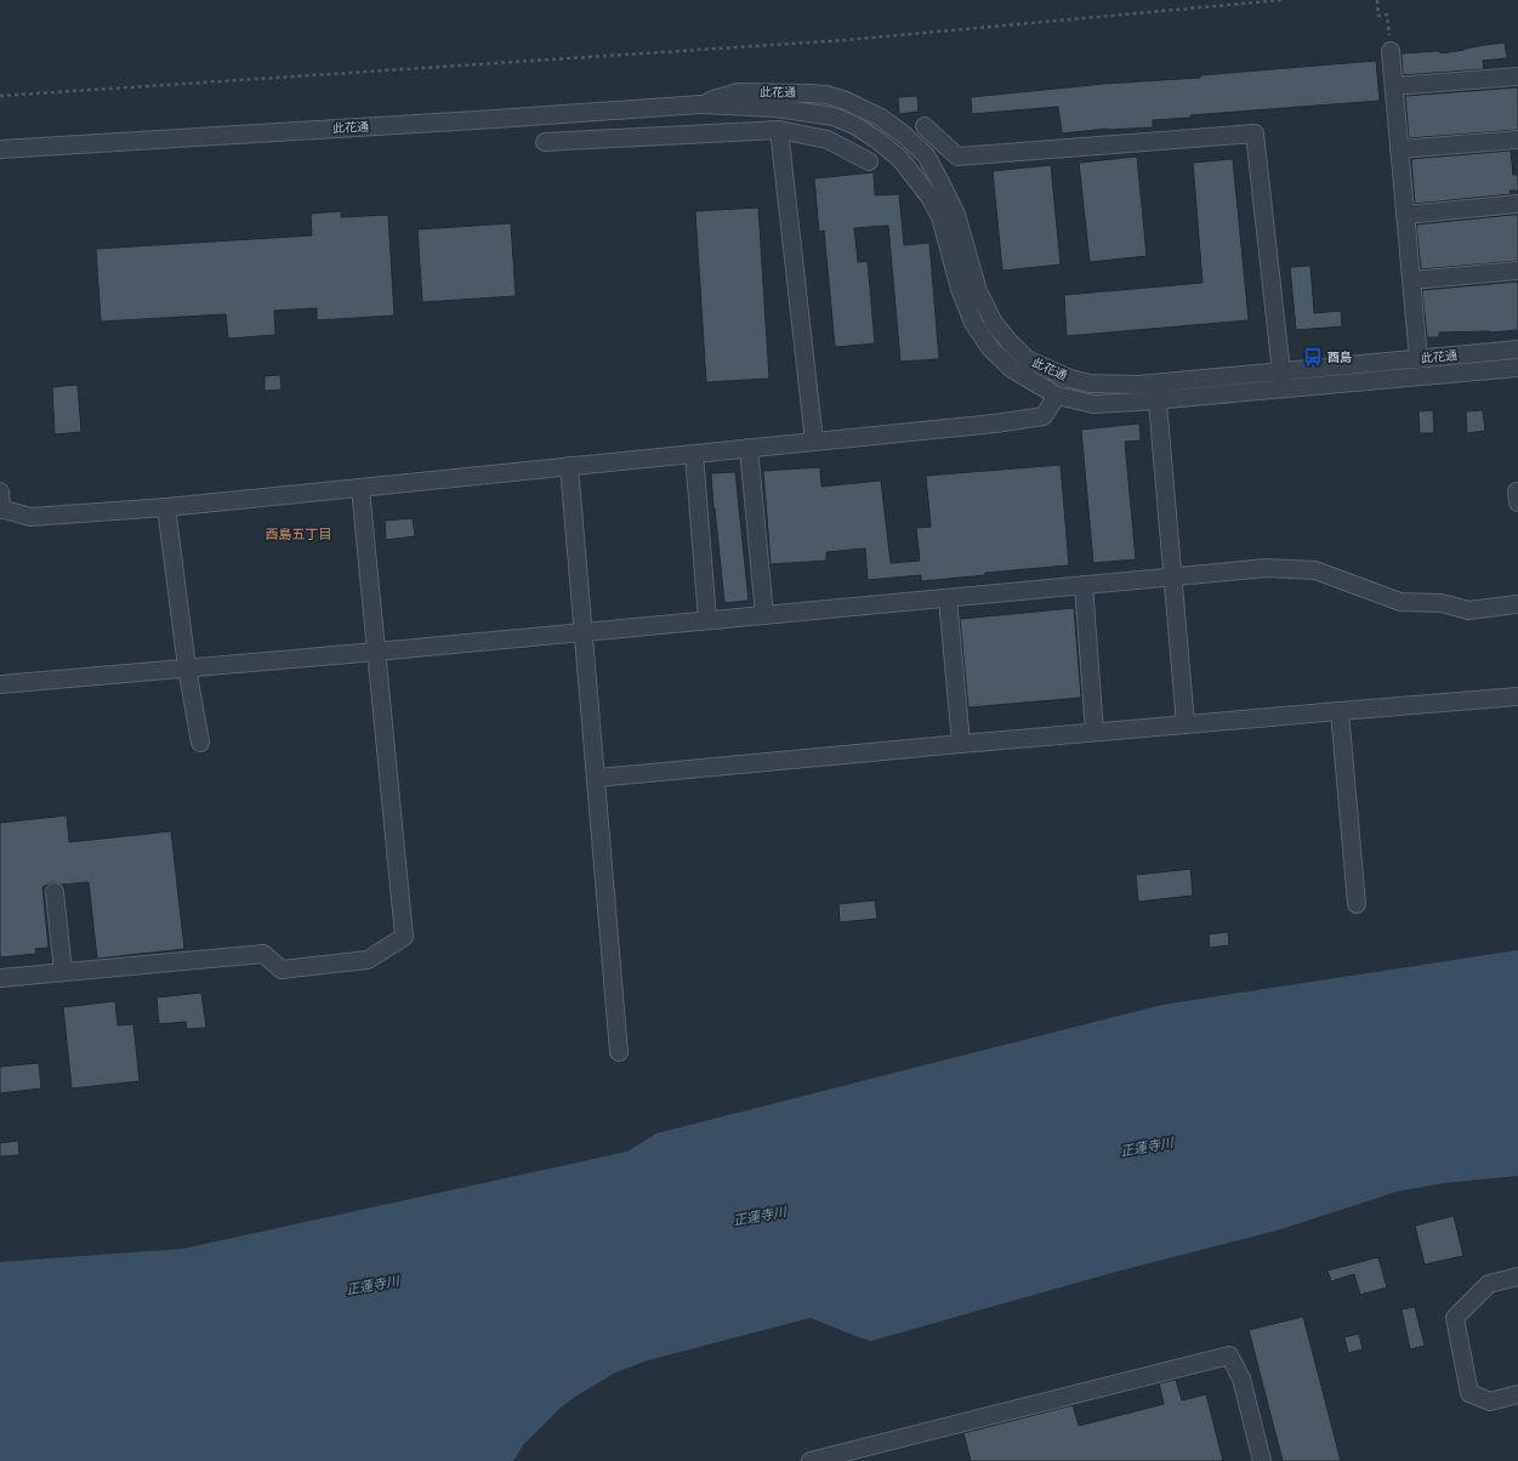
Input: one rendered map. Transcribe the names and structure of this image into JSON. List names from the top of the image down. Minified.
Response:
{"streets":{"street":["此花通"]},"districts":["酉島五丁目"],"water":["正蓮寺川"],"places":{"bus stop":["酉島"]}}
